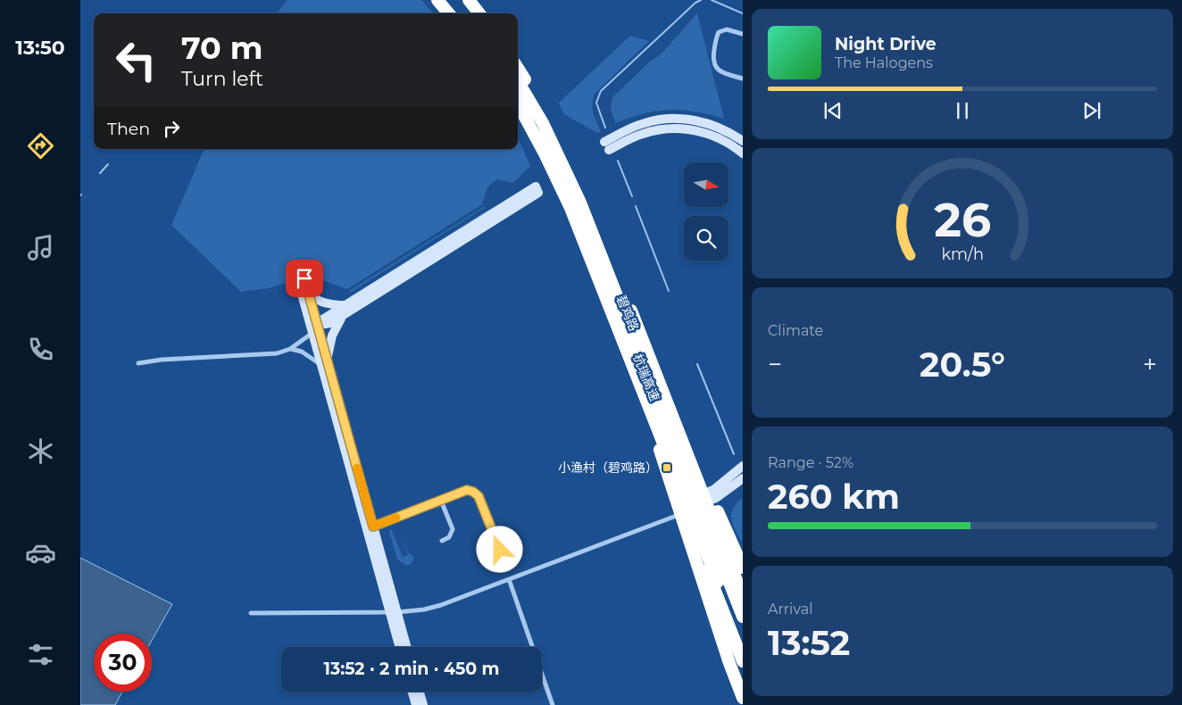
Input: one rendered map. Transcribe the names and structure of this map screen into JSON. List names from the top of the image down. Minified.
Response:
{"streets":{"highway":["碧鸡路","杭瑞高速"]},"places":{"transit":["小渔村（碧鸡路）"]},"north":"right","page":{"tabs":"13:50","turn":["70 m","Turn left"],"song":["Night Drive","The Halogens"],"then":"Then","tile":["Climate",["Range · 52%","260 km"],["Arrival","13:52"]],"heat":["−","20.5°","+"],"limit":"30","trip":"13:52 · 2 min · 450 m","gauge":["26","km/h"]}}
